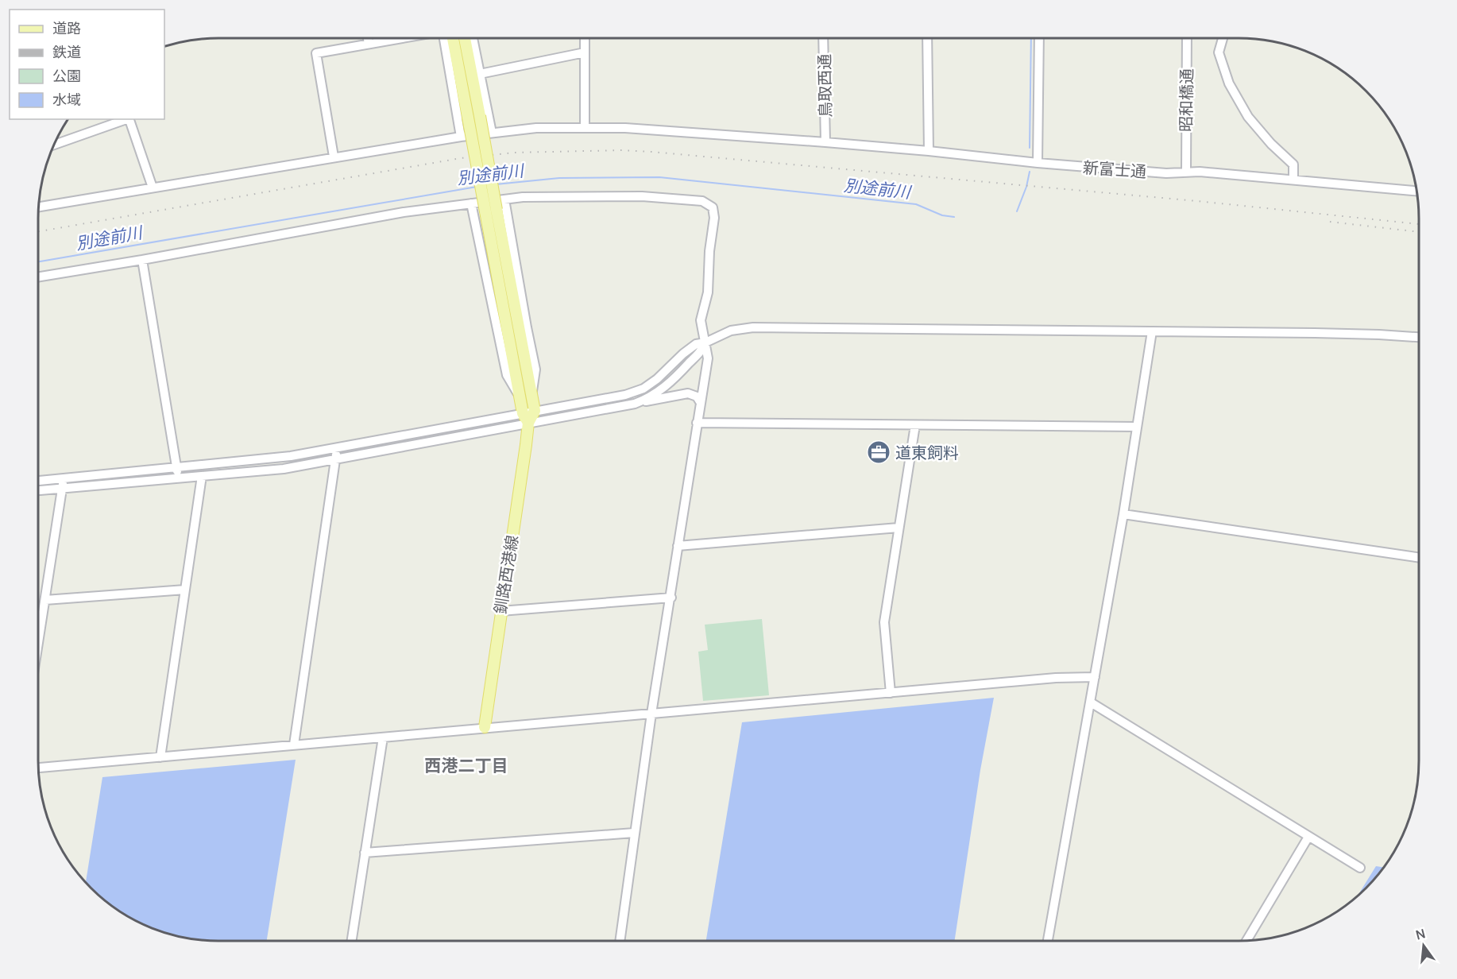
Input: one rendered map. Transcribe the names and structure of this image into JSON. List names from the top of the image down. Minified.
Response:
{"streets":{"main road":["釧路西港線"],"street":["鳥取西通","昭和橋通","新富士通"]},"crossings":[["鳥取西通","新富士通"],["昭和橋通","新富士通"]],"districts":["西港二丁目"],"water":["別途前川"],"places":{"office":["道東飼料"]},"legend":["道路","鉄道","公園","水域"],"north":"top"}
